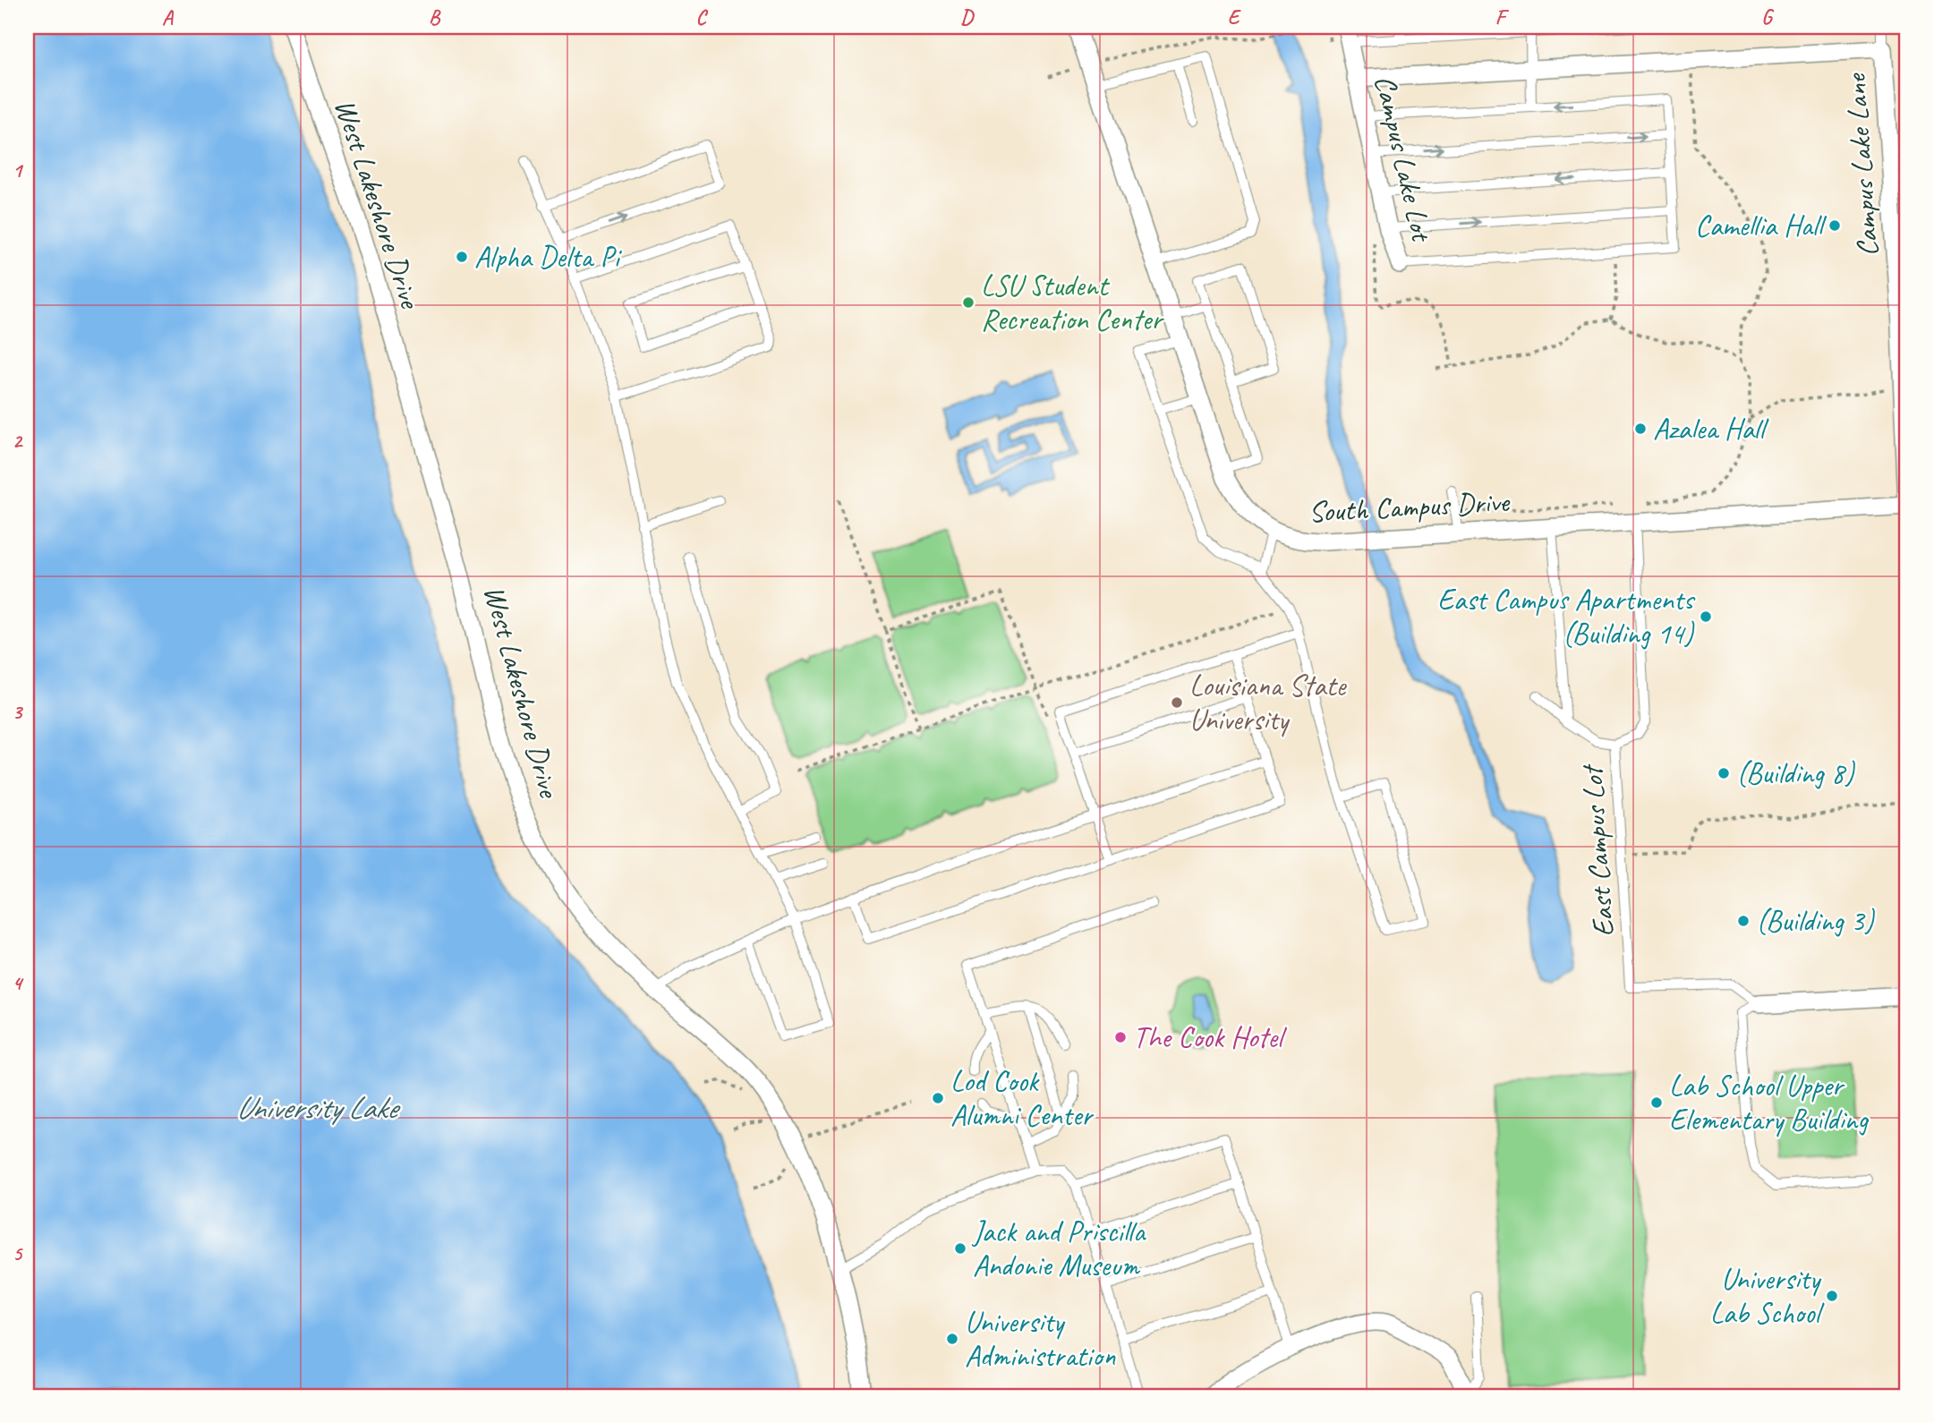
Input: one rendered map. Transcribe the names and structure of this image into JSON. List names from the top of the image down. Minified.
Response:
{"streets":{"street":["Campus Lake Lot","Campus Lake Lane","West Lakeshore Drive","South Campus Drive"],"lane":["East Campus Lot"]},"crossings":[["Campus Lake Lot","Campus Lake Lane"],["Campus Lake Lane","South Campus Drive"],["South Campus Drive","East Campus Lot"]],"water":["University Lake"],"places":["Camellia Hall","Alpha Delta Pi","LSU Student Recreation Center","Azalea Hall","East Campus Apartments (Building 14)","Louisiana State University","(Building 8)","(Building 3)","The Cook Hotel","Lod Cook Alumni Center","Lab School Upper Elementary Building","Jack and Priscilla Andonie Museum","University Lab School","University Administration"],"grid":{"columns":["A","B","C","D","E","F","G"],"rows":["1","2","3","4","5"]}}
